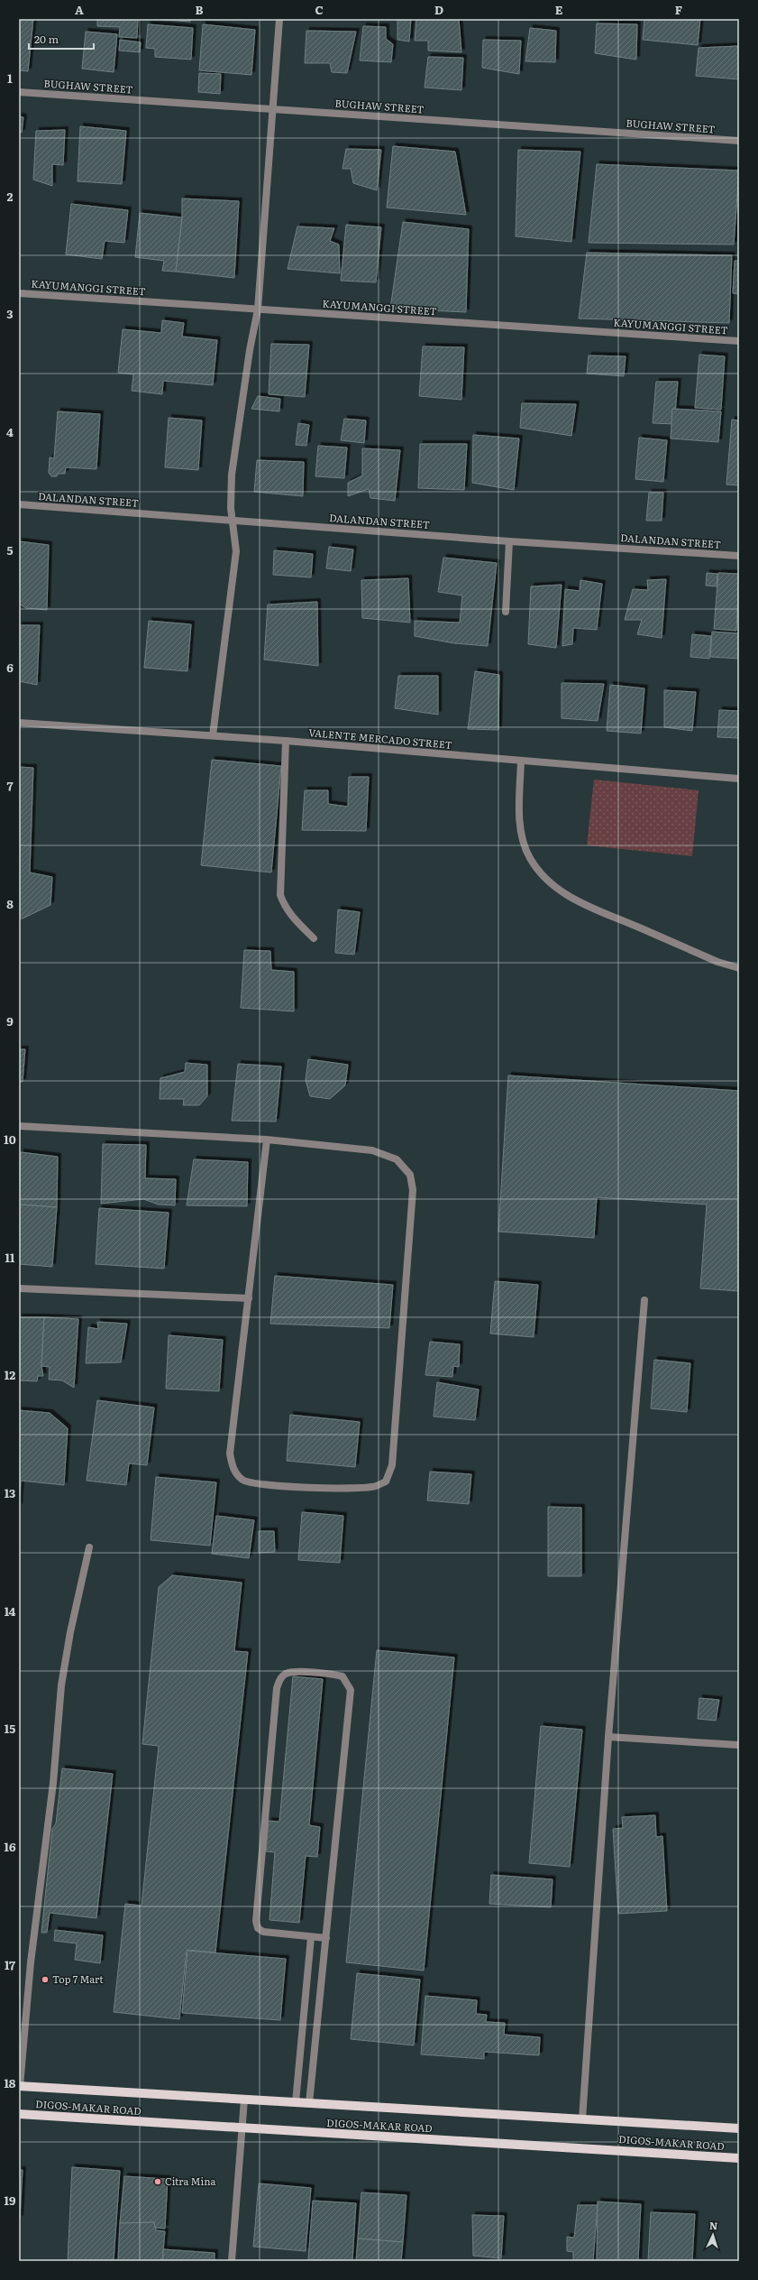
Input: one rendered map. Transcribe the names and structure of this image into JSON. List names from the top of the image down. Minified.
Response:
{"streets":{"main road":["DIGOS-MAKAR ROAD"],"street":["BUGHAW STREET","KAYUMANGGI STREET","DALANDAN STREET","VALENTE MERCADO STREET"]},"places":["Top 7 Mart","Citra Mina"],"scale_bar":"20 m","north":"top","grid":{"columns":["A","B","C","D","E","F"],"rows":["1","2","3","4","5","6","7","8","9","10","11","12","13","14","15","16","17","18","19"]}}
